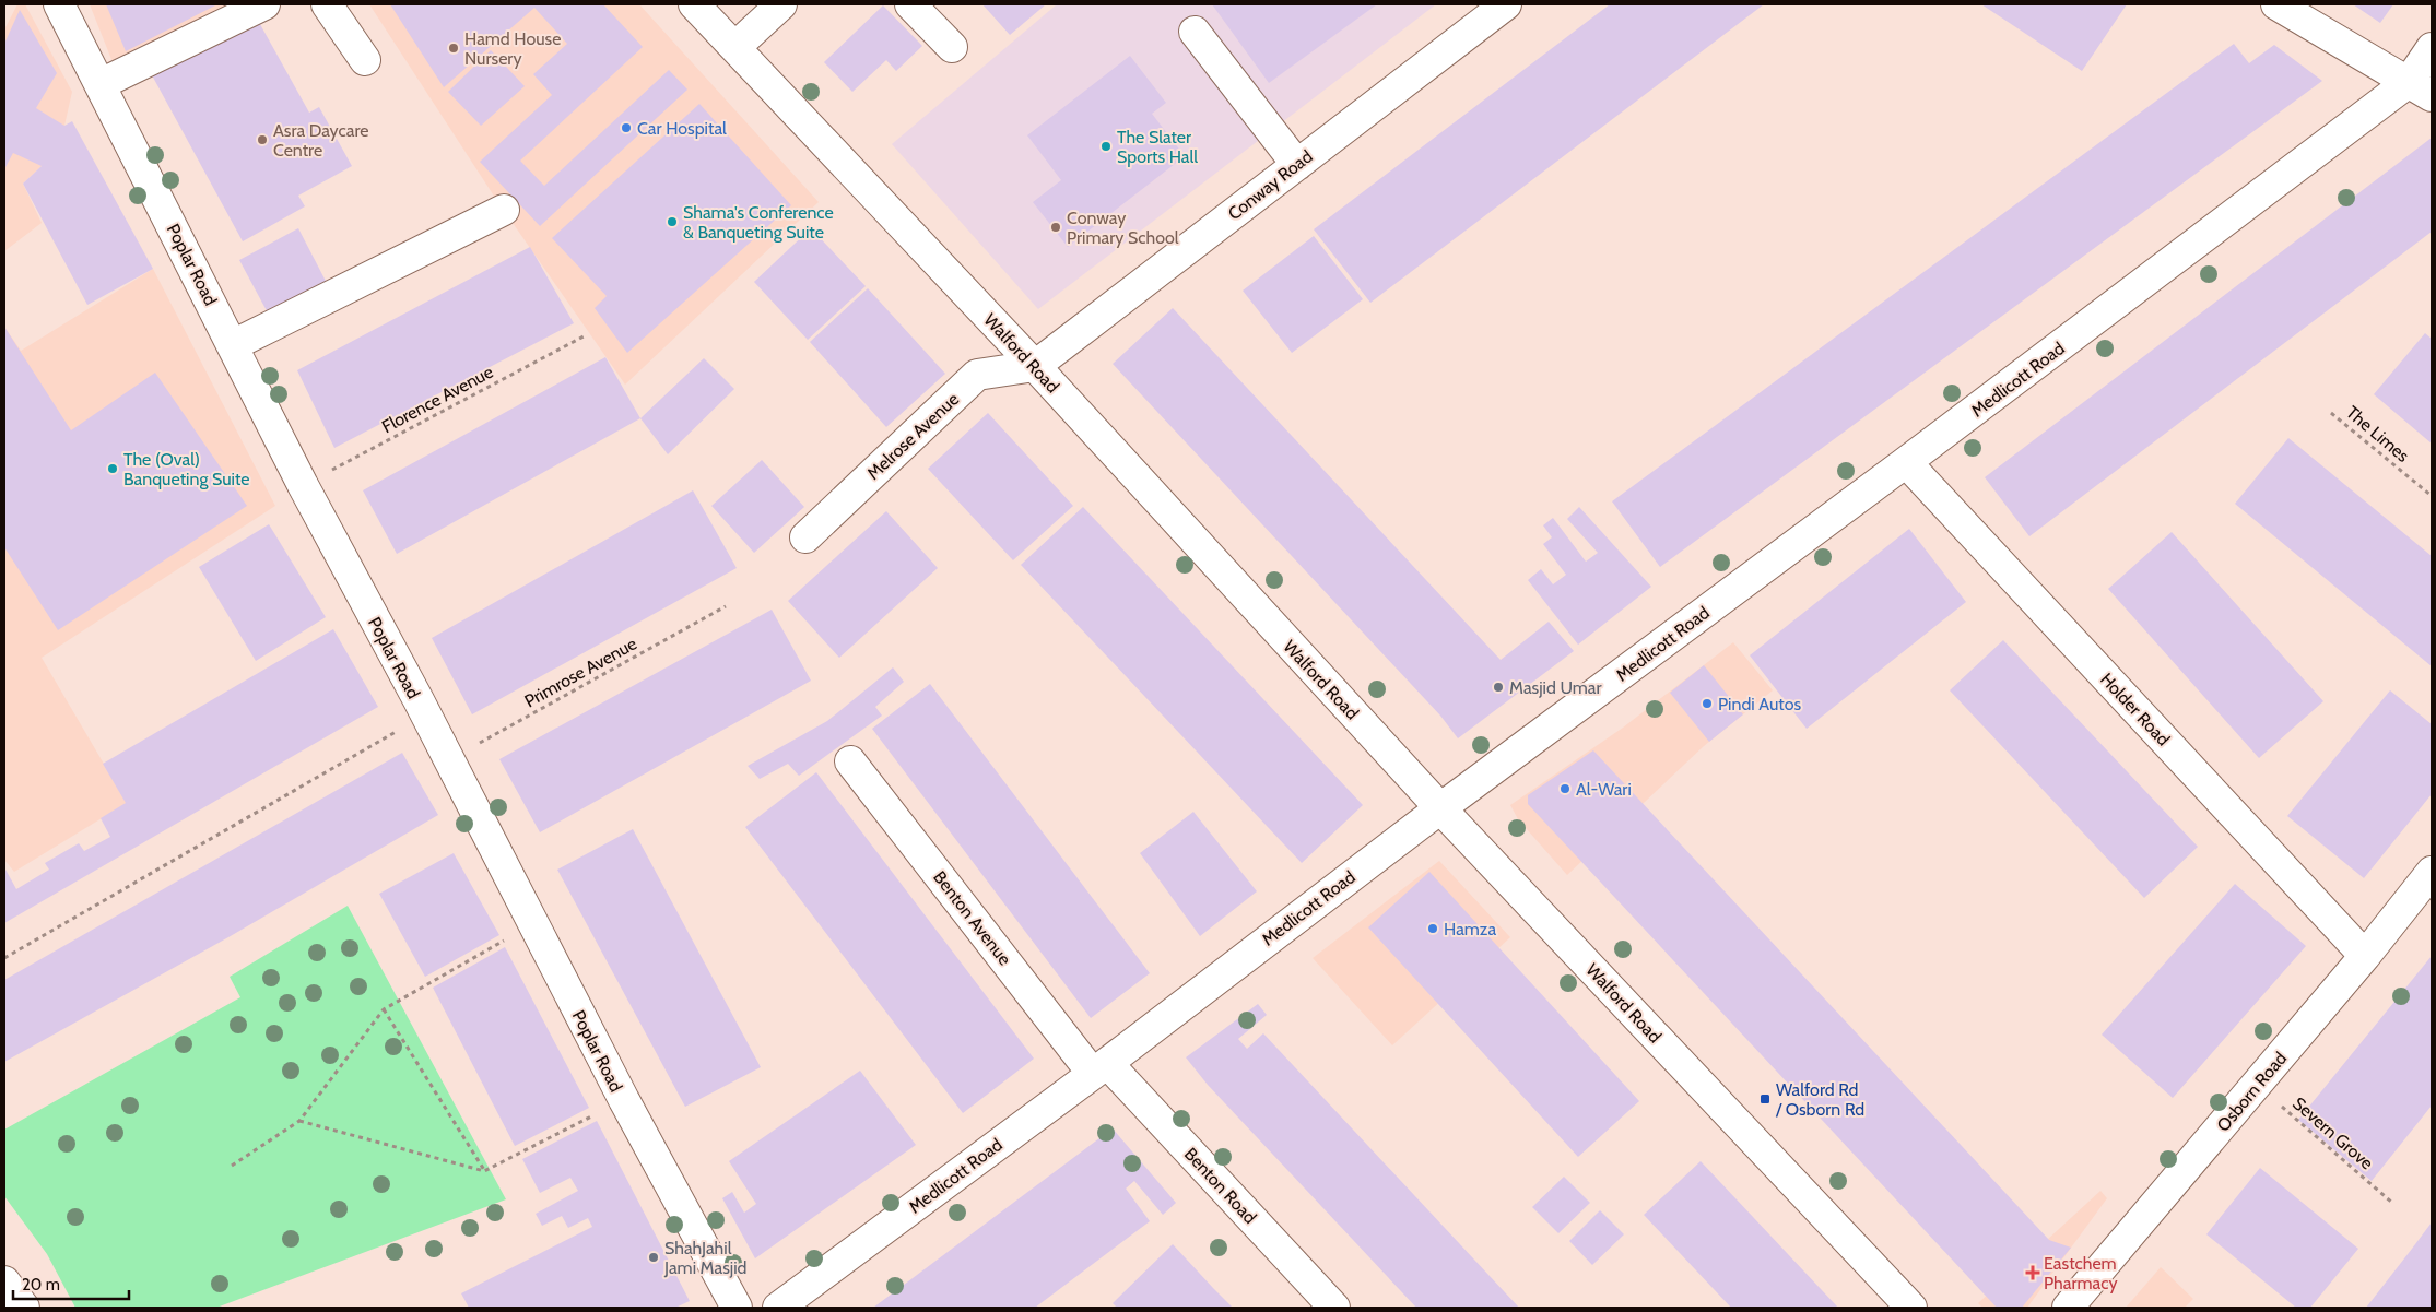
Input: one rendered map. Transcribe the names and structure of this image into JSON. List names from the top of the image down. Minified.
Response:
{"streets":{"main road":["Conway Road","Poplar Road","Walford Road","Medlicott Road","Melrose Avenue","Holder Road","Benton Avenue","Osborn Road","Benton Road"],"path":["Florence Avenue","The Limes","Primrose Avenue","Severn Grove"]},"crossings":[["Conway Road","Walford Road"],["Conway Road","Melrose Avenue"],["Poplar Road","Florence Avenue"],["Poplar Road","Primrose Avenue"],["Walford Road","Medlicott Road"],["Walford Road","Melrose Avenue"],["Medlicott Road","Holder Road"],["Medlicott Road","Benton Avenue"],["Medlicott Road","Benton Road"],["Holder Road","Osborn Road"],["Benton Avenue","Benton Road"],["Osborn Road","Severn Grove"]],"places":{"other":["Hamd House Nursery","Car Hospital","Asra Daycare Centre","The Slater Sports Hall","Shama's Conference & Banqueting Suite","Conway Primary School","The (Oval) Banqueting Suite","Masjid Umar","Pindi Autos","Al-Wari","Hamza","ShahJahil Jami Masjid"],"transit":["Walford Rd / Osborn Rd"],"health":["Eastchem Pharmacy"]},"scale_bar":"20 m"}
